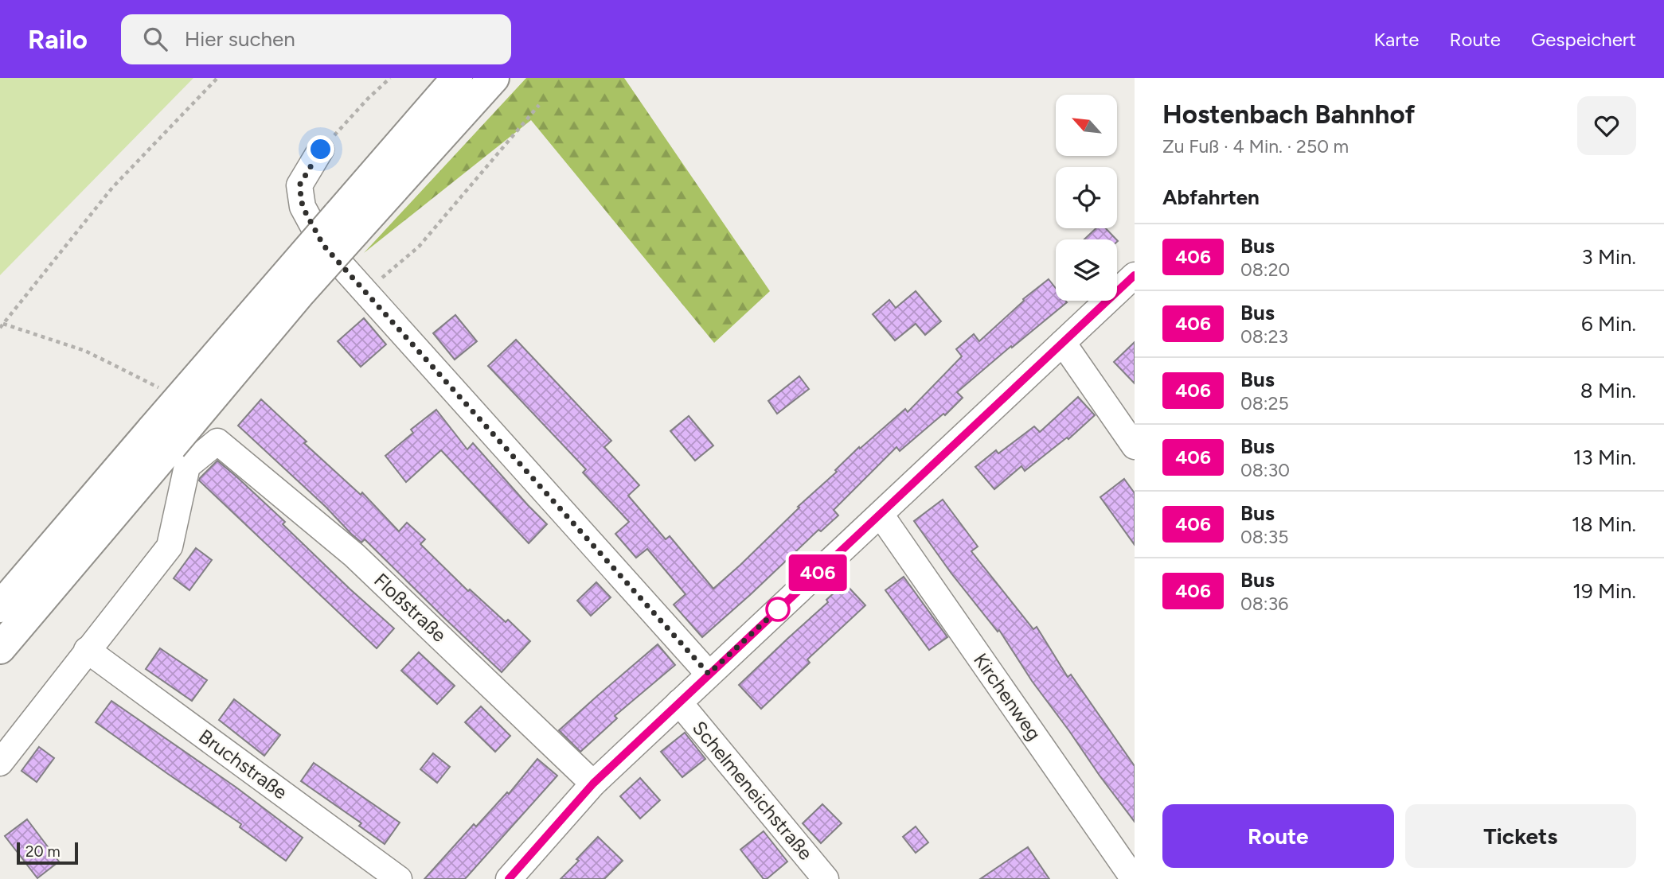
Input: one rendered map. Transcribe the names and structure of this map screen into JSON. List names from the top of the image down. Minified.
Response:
{"streets":{"street":["Floßstraße","Kirchenweg","Bruchstraße","Schelmeneichstraße"]},"crossings":[["Floßstraße","Bruchstraße"]],"lines":["bus line 406"],"scale_bar":"20 m","north":"top left","page":{"header":"Railo","search":"Hier suchen","nav":["Karte","Route","Gespeichert"],"on_map":"406","heading":[["Hostenbach Bahnhof","Zu Fuß · 4 Min. · 250 m"],"Abfahrten"],"list":[{"mark":"406","name":"Bus","note":"08:20","value":"3 Min."},{"mark":"406","name":"Bus","note":"08:23","value":"6 Min."},{"mark":"406","name":"Bus","note":"08:25","value":"8 Min."},{"mark":"406","name":"Bus","note":"08:30","value":"13 Min."},{"mark":"406","name":"Bus","note":"08:35","value":"18 Min."},{"mark":"406","name":"Bus","note":"08:36","value":"19 Min."}],"buttons":["Route","Tickets"],"scale":"20 m"}}
